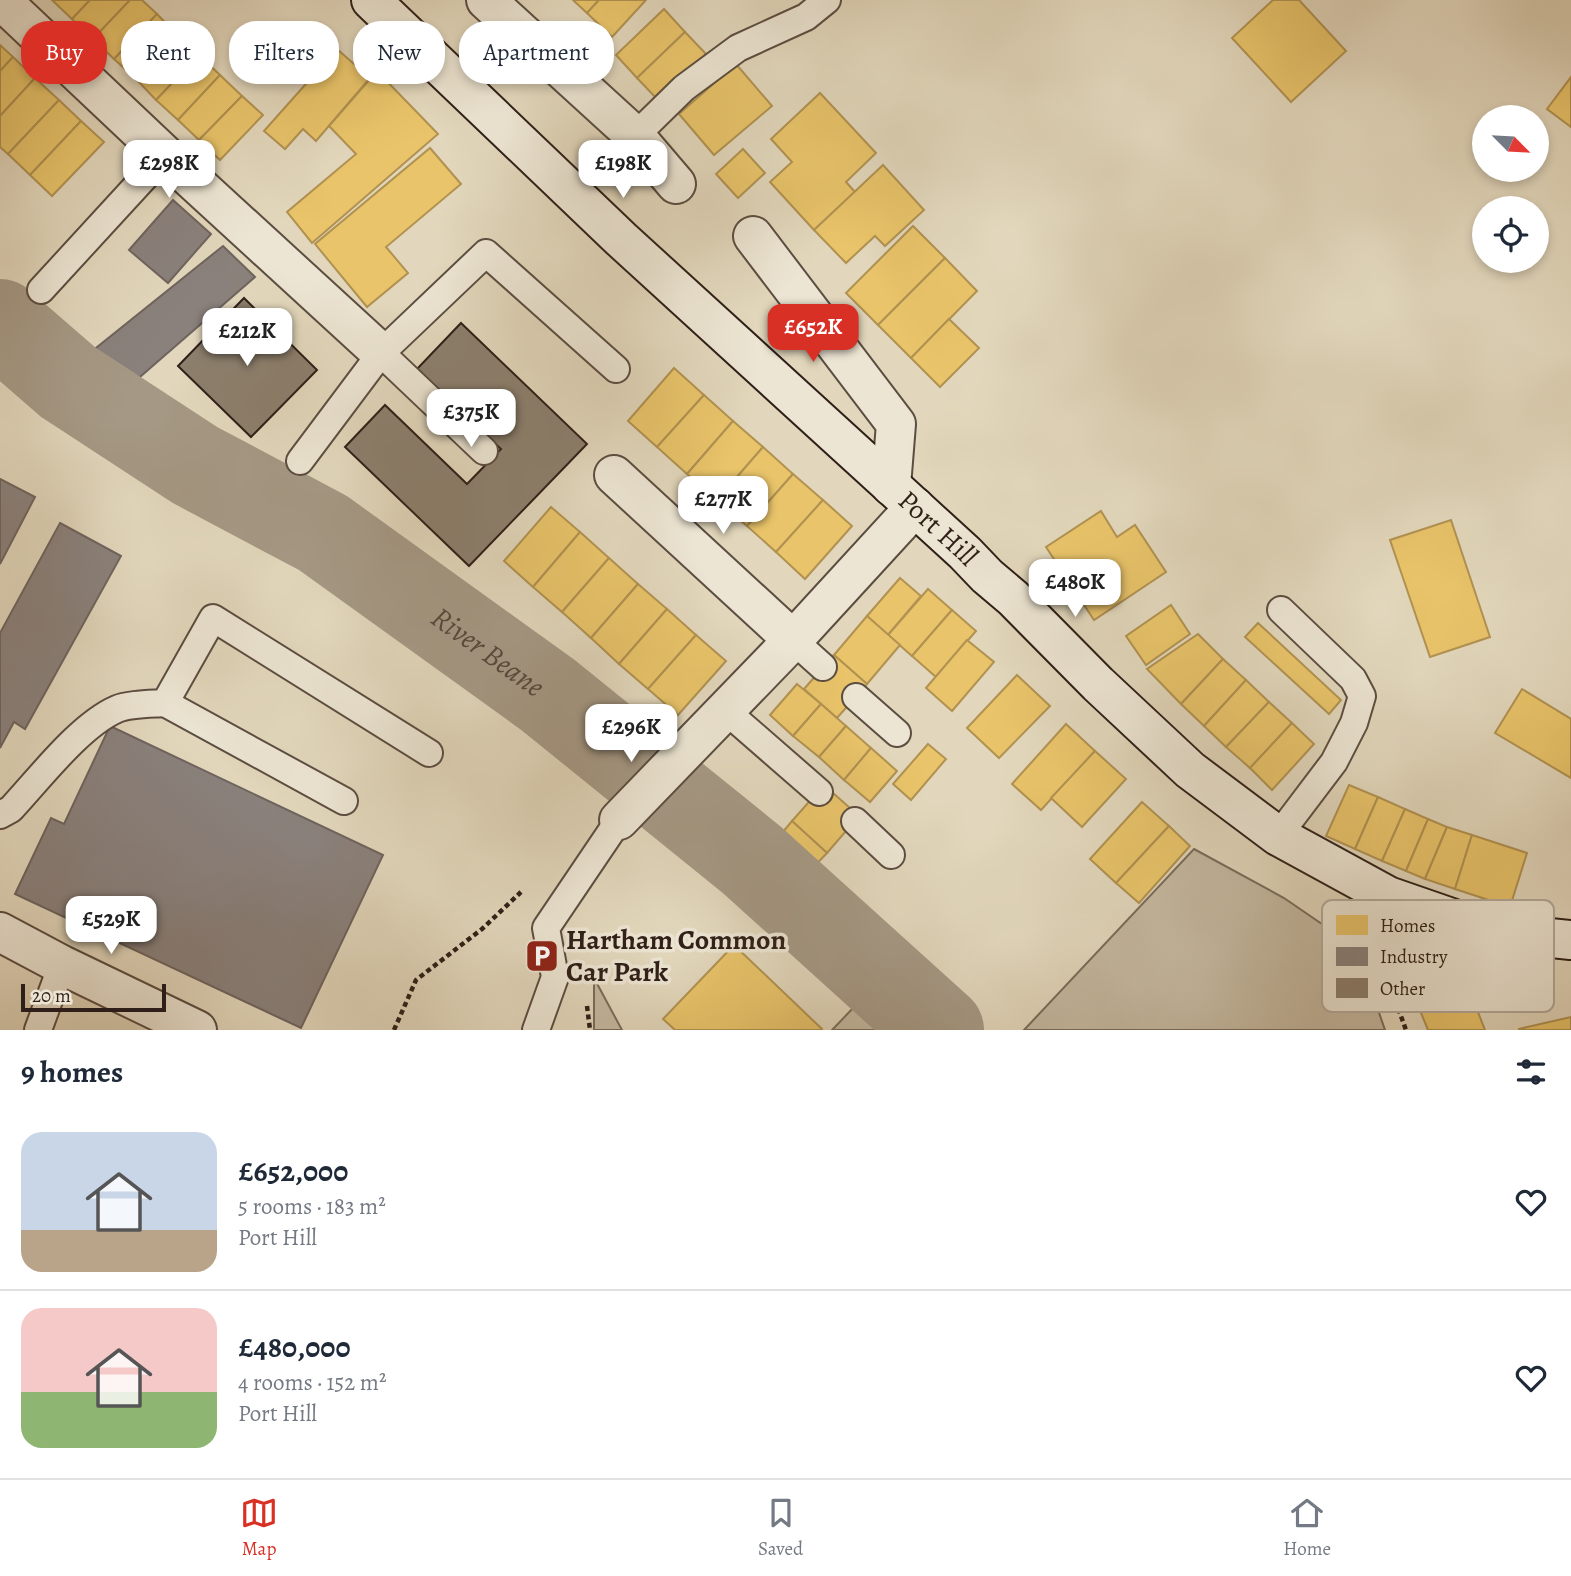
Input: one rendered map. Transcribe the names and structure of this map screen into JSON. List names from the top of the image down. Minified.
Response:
{"streets":{"street":["Port Hill"]},"water":["River Beane"],"places":{"parking":["Hartham Common Car Park"]},"legend":["Homes","Industry","Other"],"scale_bar":"20 m","north":"bottom right","page":{"chip":["Buy","Rent","Filters","New","Apartment"],"price":["£298K","£198K","£652K","£212K","£375K","£277K","£480K","£296K","£529K"],"scale":"20 m","heading":"9 homes","list":[{"name":"£652,000","note":"5 rooms · 183 m² · Port Hill"},{"name":"£480,000","note":"4 rooms · 152 m² · Port Hill"}],"tabs":["Map","Saved","Home"]}}
